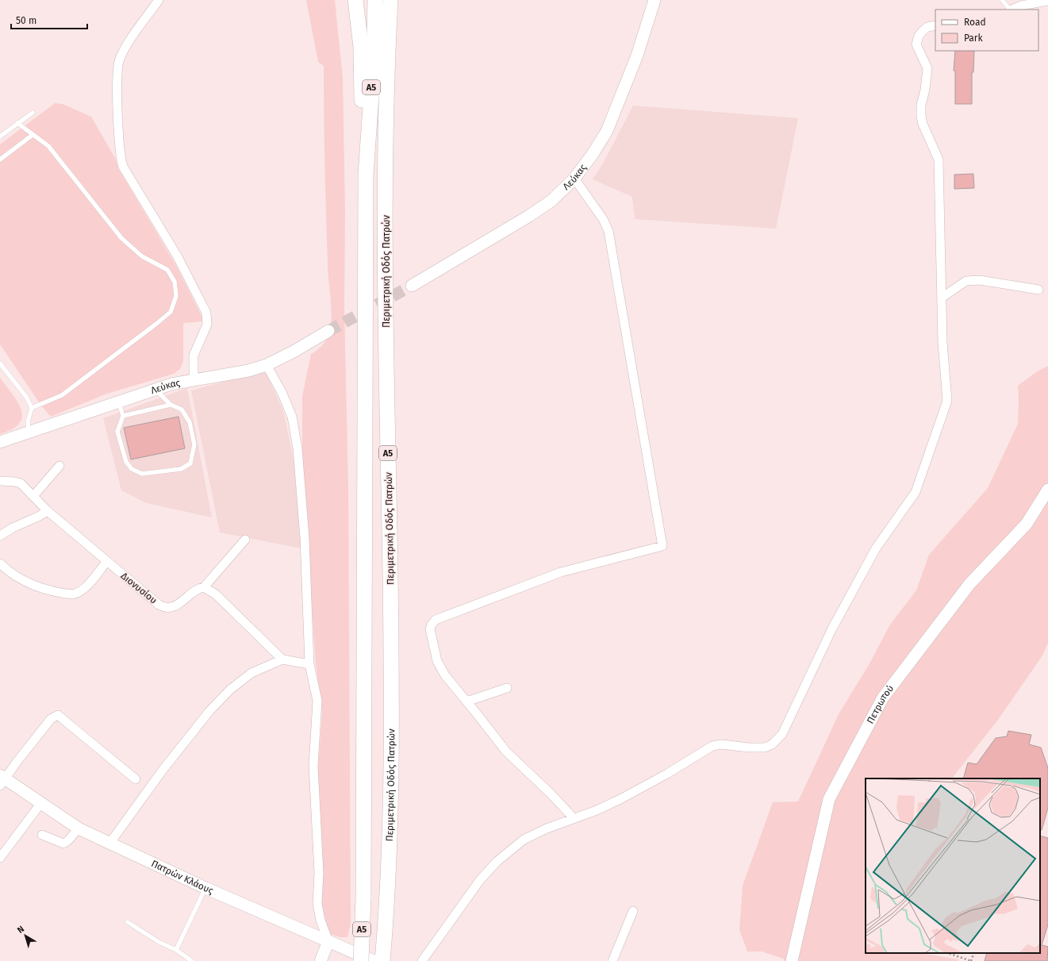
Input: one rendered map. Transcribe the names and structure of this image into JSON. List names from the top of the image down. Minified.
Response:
{"streets":{"highway":["Α5","Περιμετρική Οδός Πατρών"],"street":["Λεύκας","Διονυσίου","Πετρωτού","Πατρών Κλάους"]},"legend":["Road","Park"],"scale_bar":"50 m","north":"top left"}
